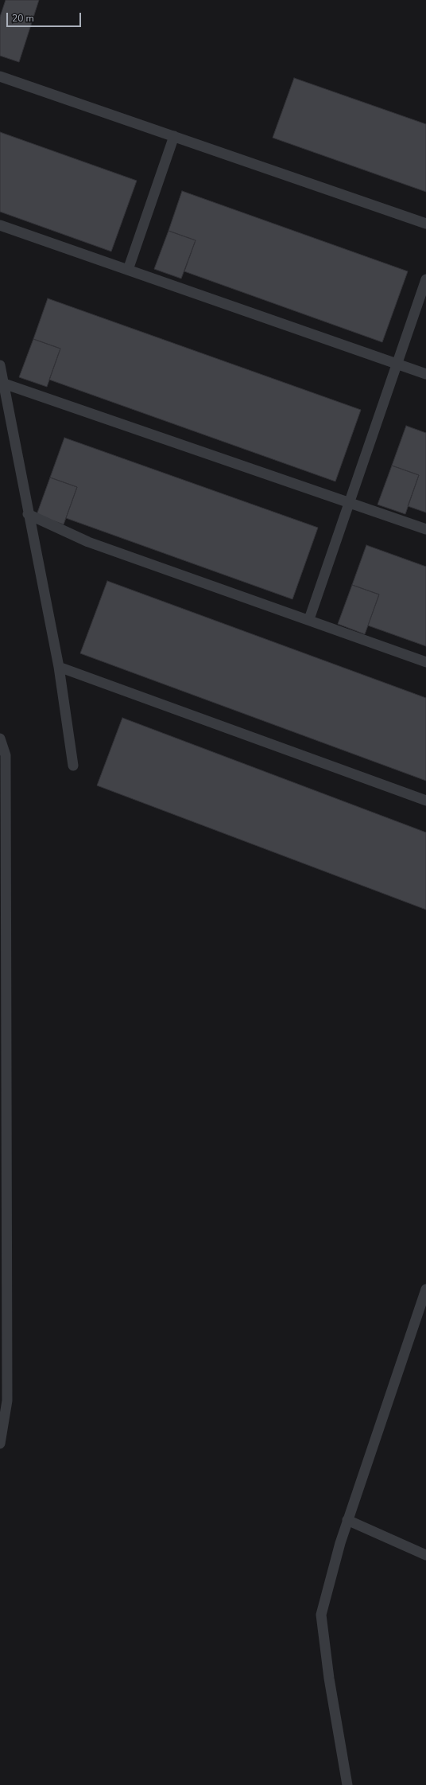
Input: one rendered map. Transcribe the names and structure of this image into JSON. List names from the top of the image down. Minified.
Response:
{"scale_bar":"20 m"}
